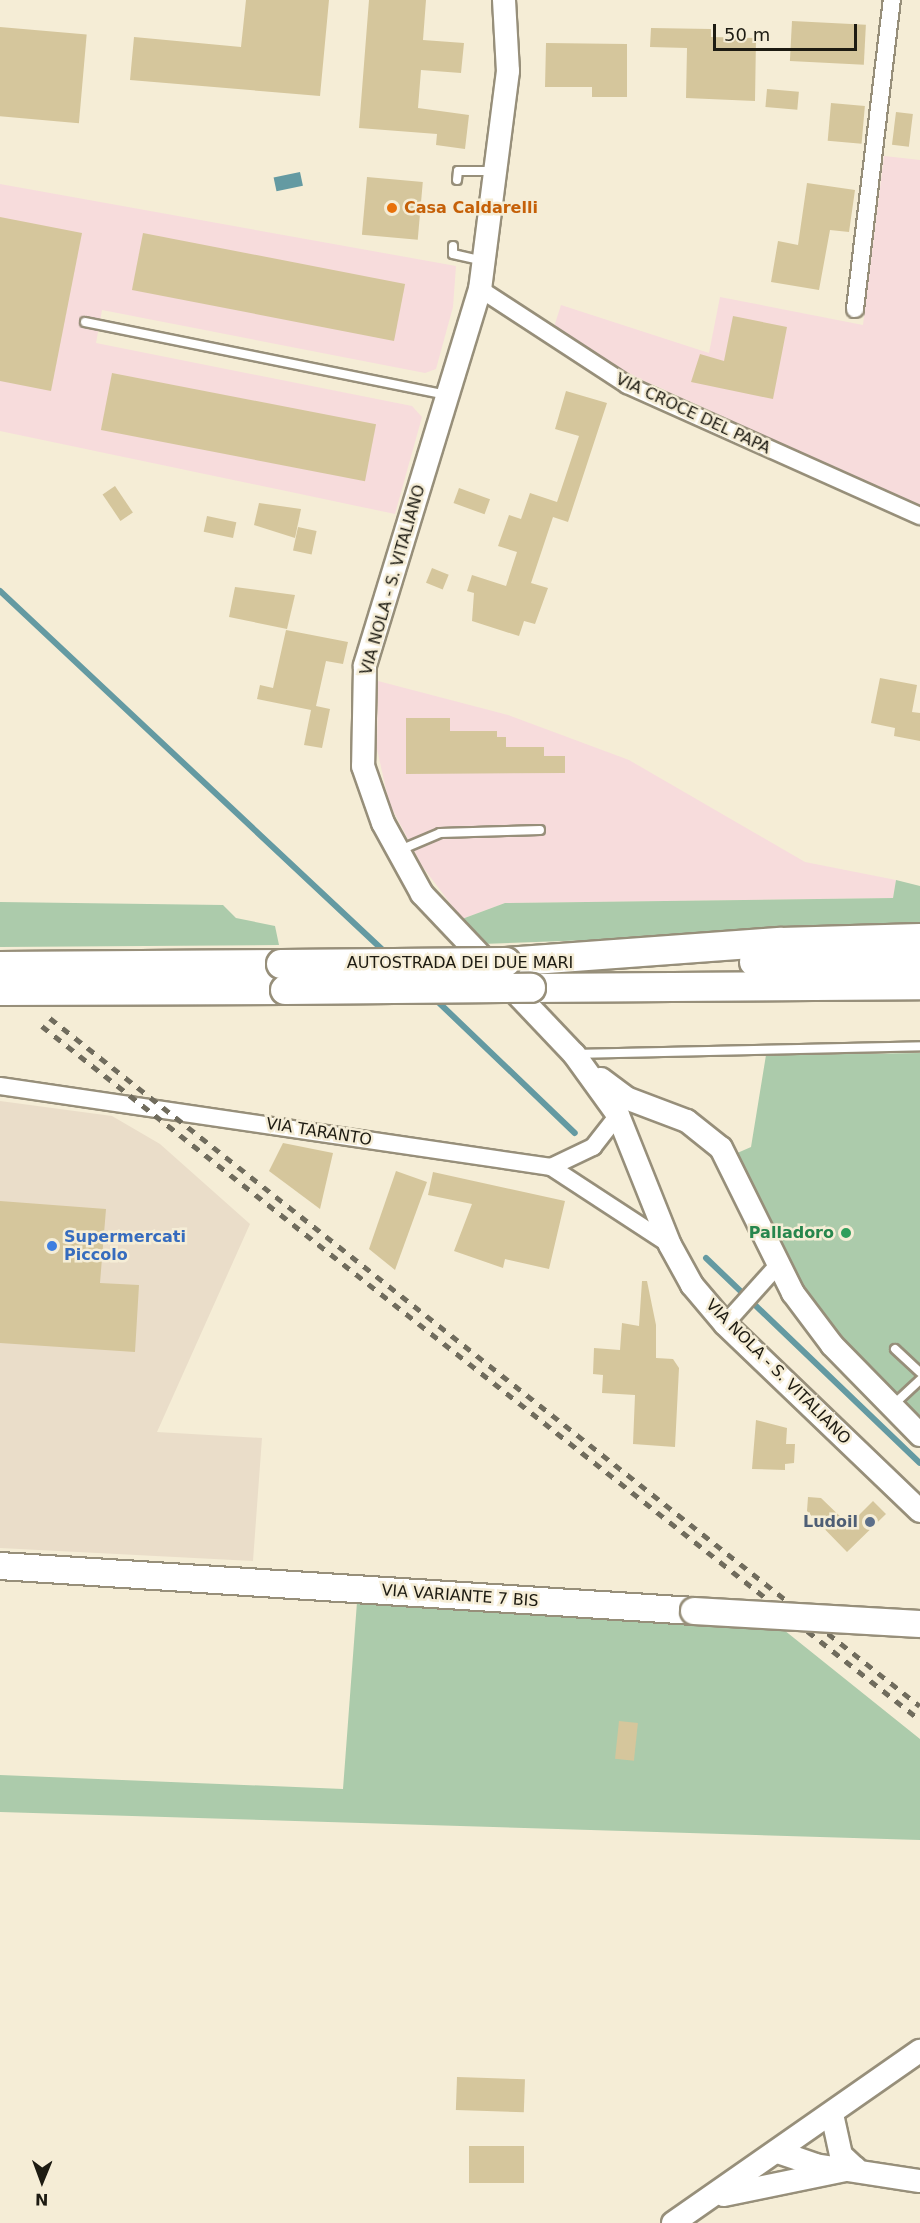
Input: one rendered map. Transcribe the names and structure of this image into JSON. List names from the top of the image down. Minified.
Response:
{"streets":{"highway":["AUTOSTRADA DEI DUE MARI"],"main road":["VIA NOLA - S. VITALIANO","VIA VARIANTE 7 BIS"],"street":["VIA CROCE DEL PAPA","VIA TARANTO"]},"crossings":[["VIA CROCE DEL PAPA","VIA NOLA - S. VITALIANO"]],"places":["Casa Caldarelli","Palladoro","Supermercati Piccolo","Ludoil"],"scale_bar":"50 m","north":"bottom"}
